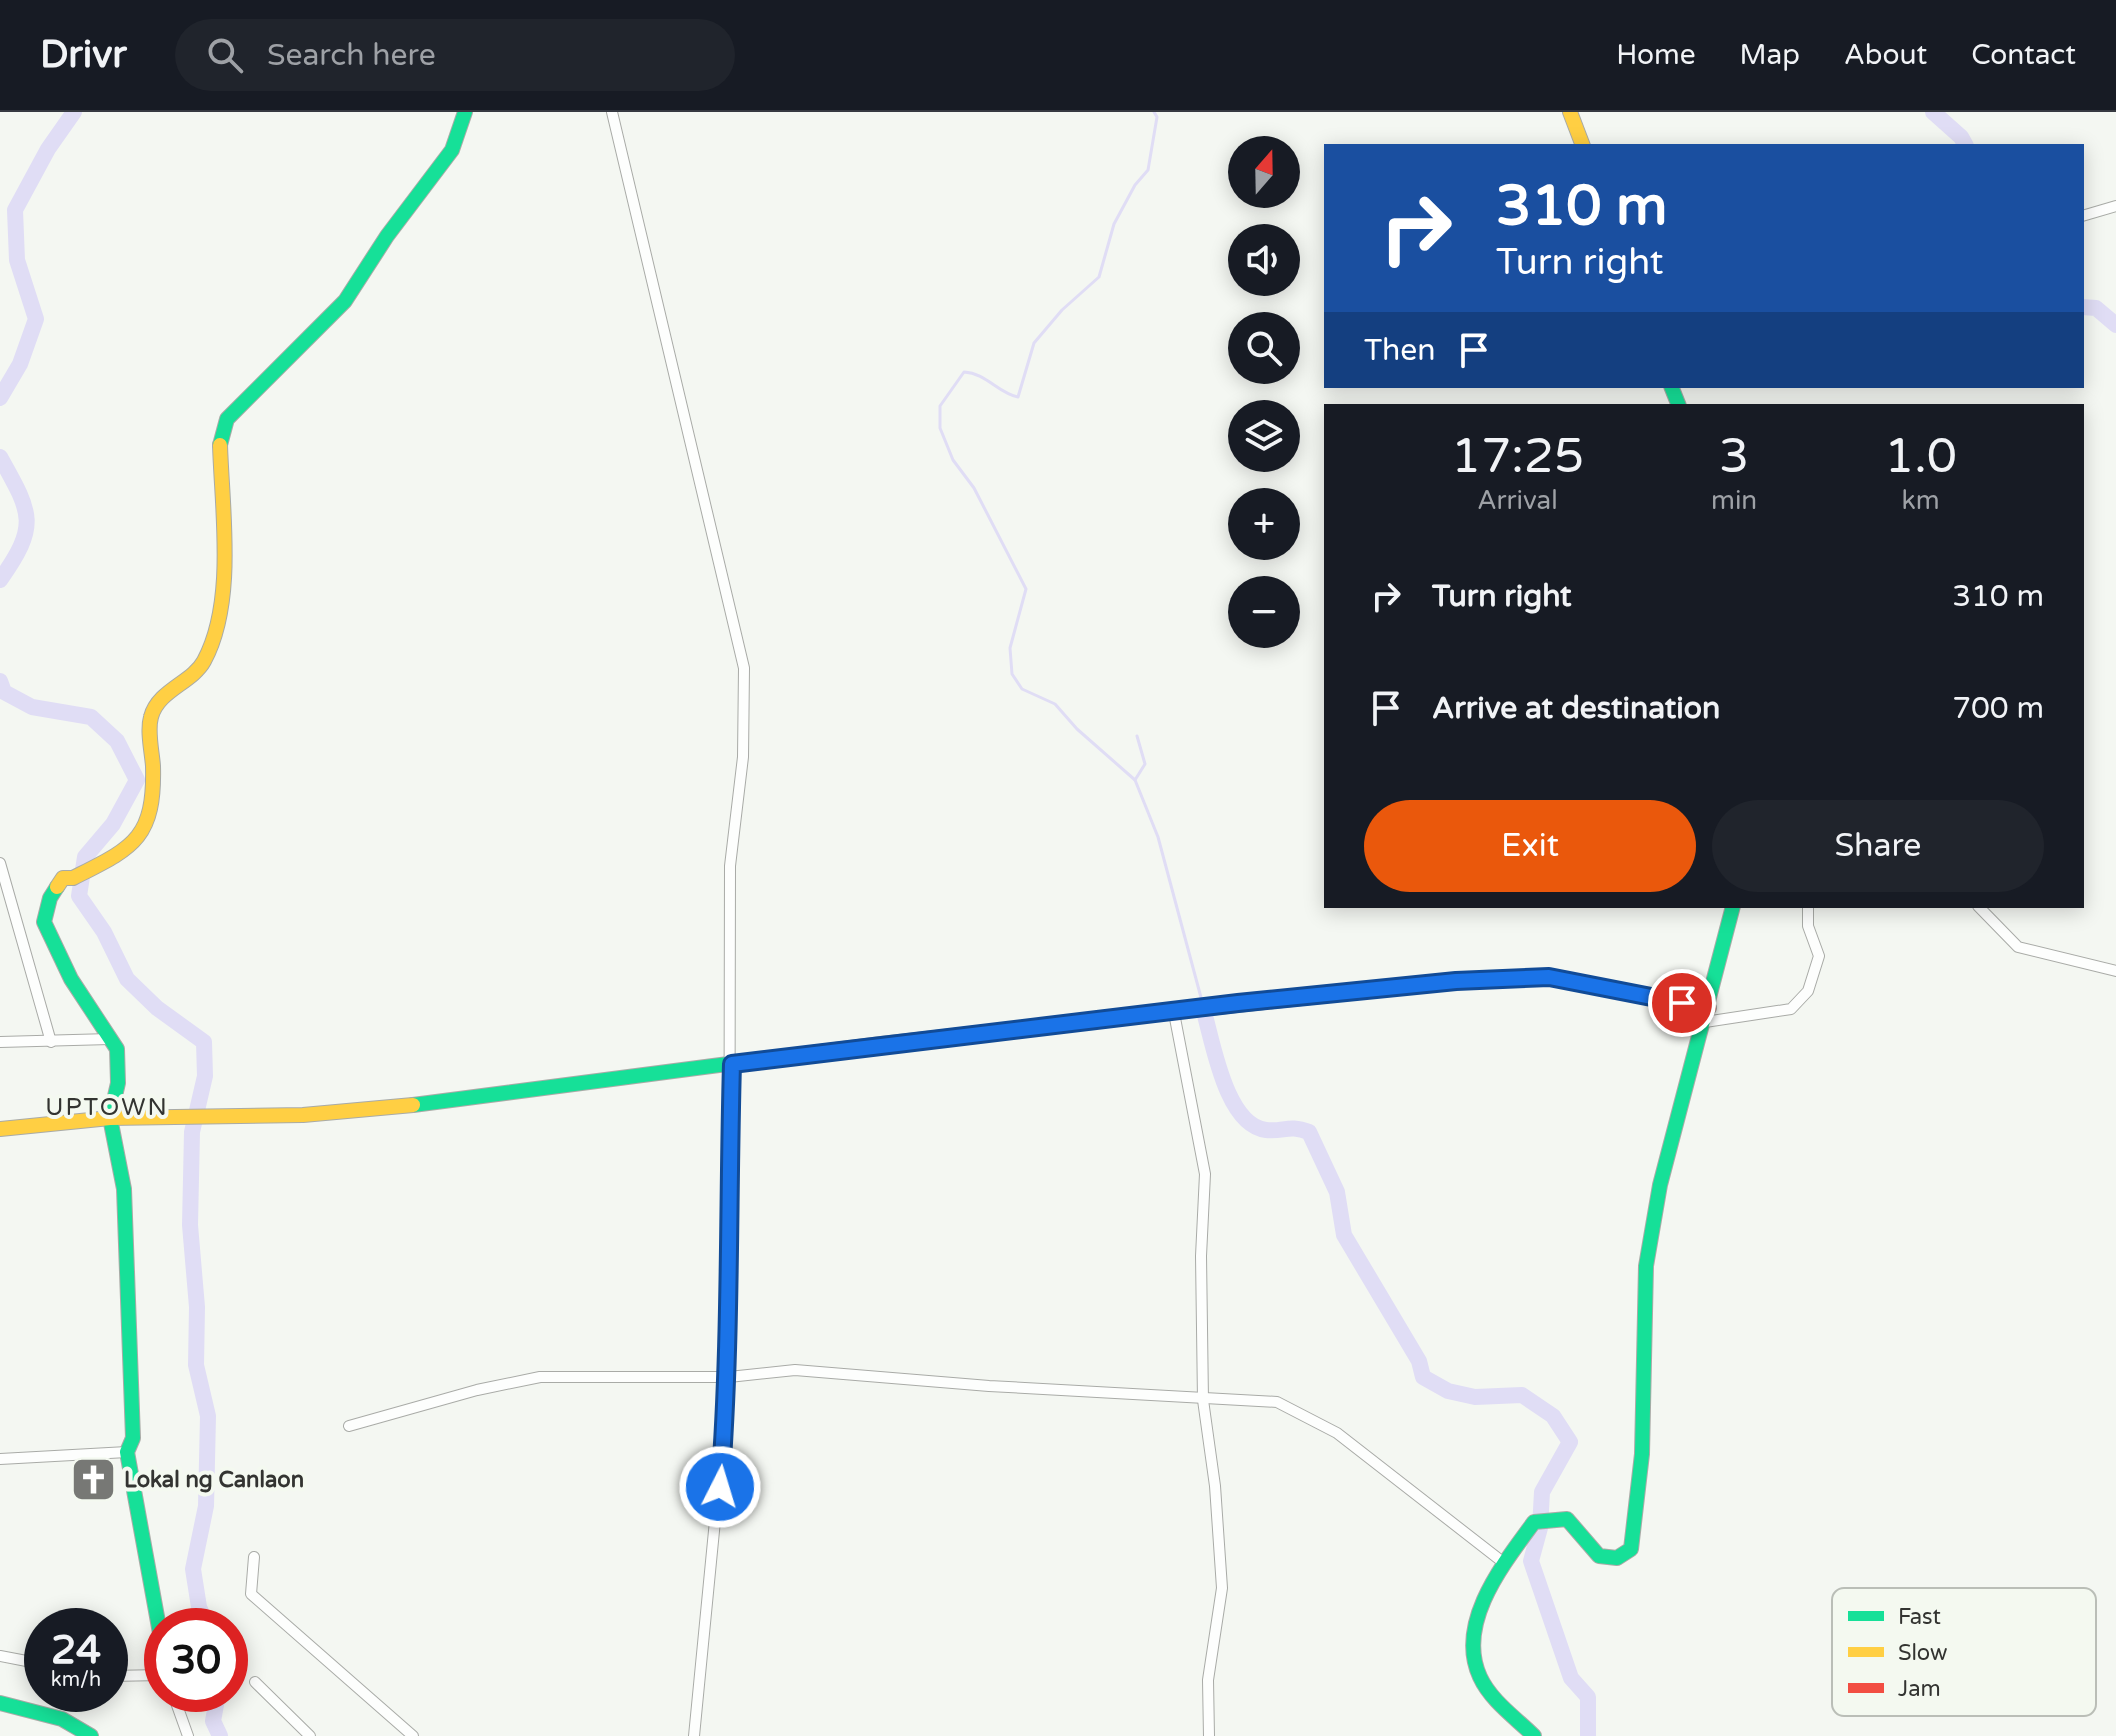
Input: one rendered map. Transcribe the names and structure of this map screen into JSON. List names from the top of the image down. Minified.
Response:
{"districts":["UPTOWN"],"places":{"church":["Lokal ng Canlaon"]},"legend":["Fast","Slow","Jam"],"north":"top","page":{"header":"Drivr","search":"Search here","nav":["Home","Map","About","Contact"],"map_buttons":["+","−"],"turn":["310 m","Turn right"],"then":"Then","eta":["17:25","Arrival","3","min","1.0","km"],"list":[{"name":"Turn right","value":"310 m"},{"name":"Arrive at destination","value":"700 m"}],"buttons":["Exit","Share"],"speed":"24 km/h","limit":"30"}}
